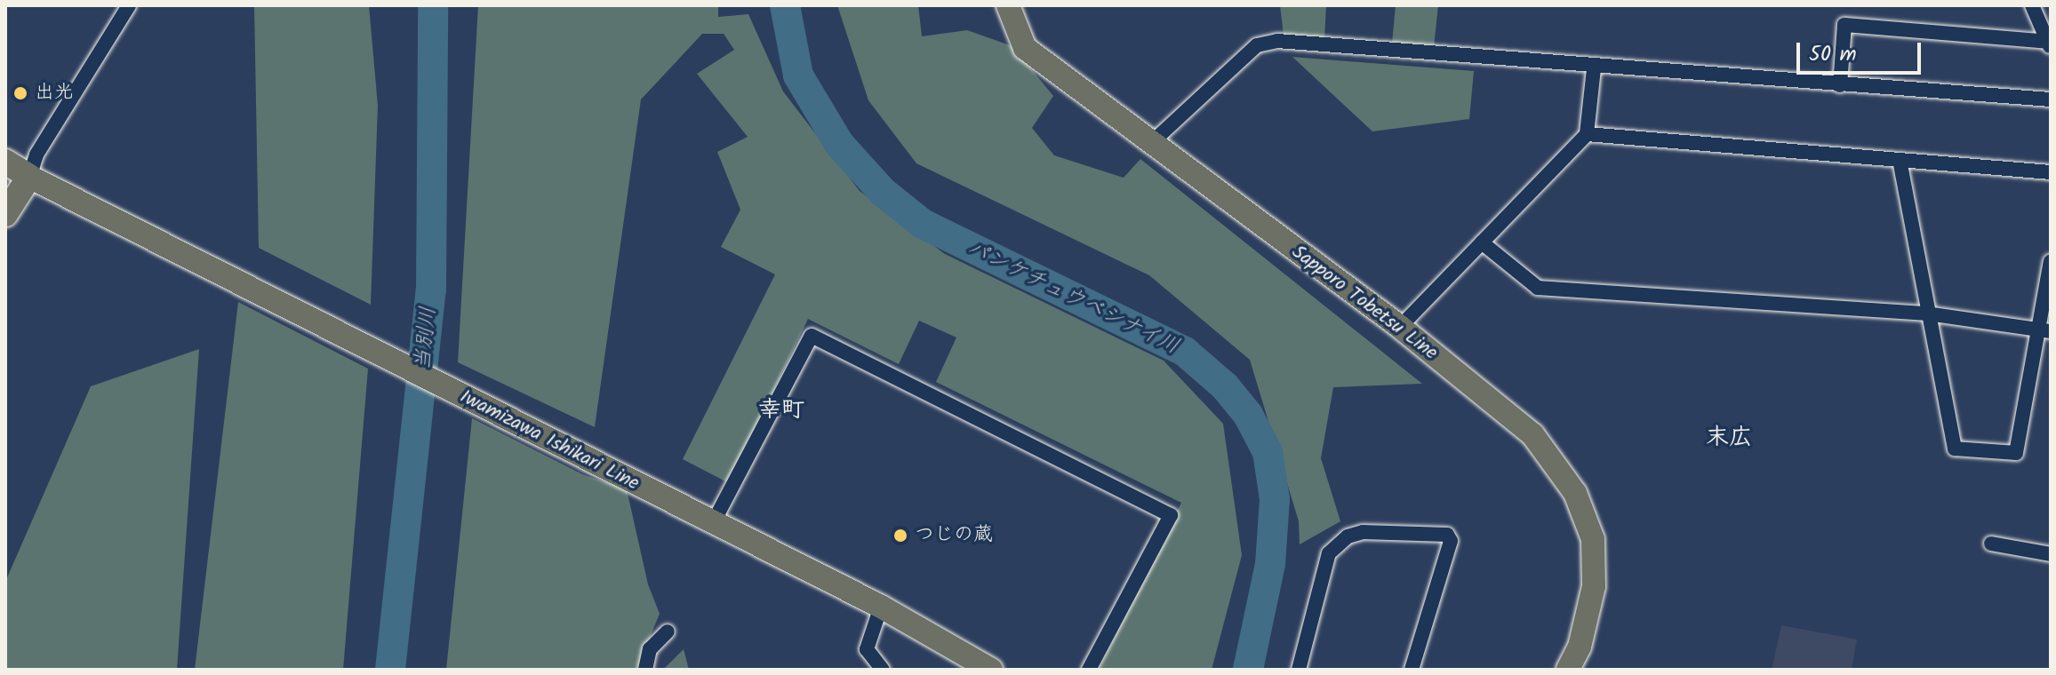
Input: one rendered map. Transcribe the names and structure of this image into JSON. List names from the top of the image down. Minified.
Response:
{"streets":{"main road":["Sapporo Tobetsu Line","Iwamizawa Ishikari Line"]},"districts":["幸町","末広"],"water":["パンケチュウベシナイ川","当別川"],"places":["出光","つじの蔵"],"scale_bar":"50 m"}
